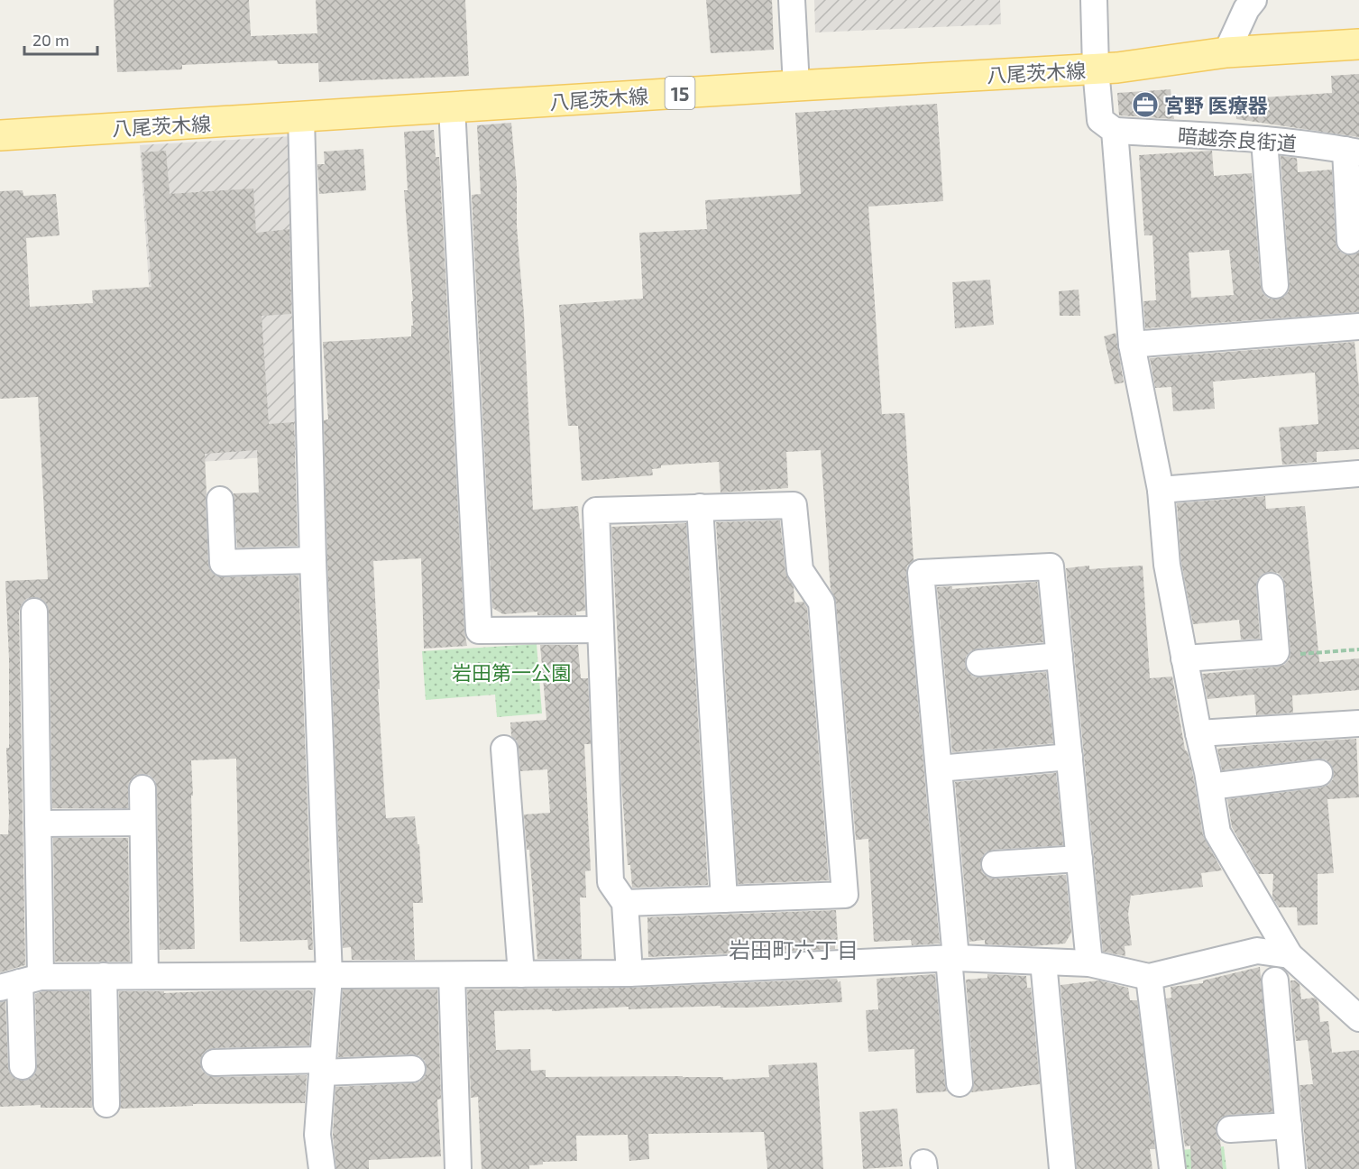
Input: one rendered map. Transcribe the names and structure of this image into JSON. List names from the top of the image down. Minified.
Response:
{"streets":{"main road":["八尾茨木線","15"],"street":["暗越奈良街道"]},"districts":["岩田町六丁目"],"parks":["岩田第一公園"],"places":{"office":["宮野 医療器"]},"scale_bar":"20 m"}
